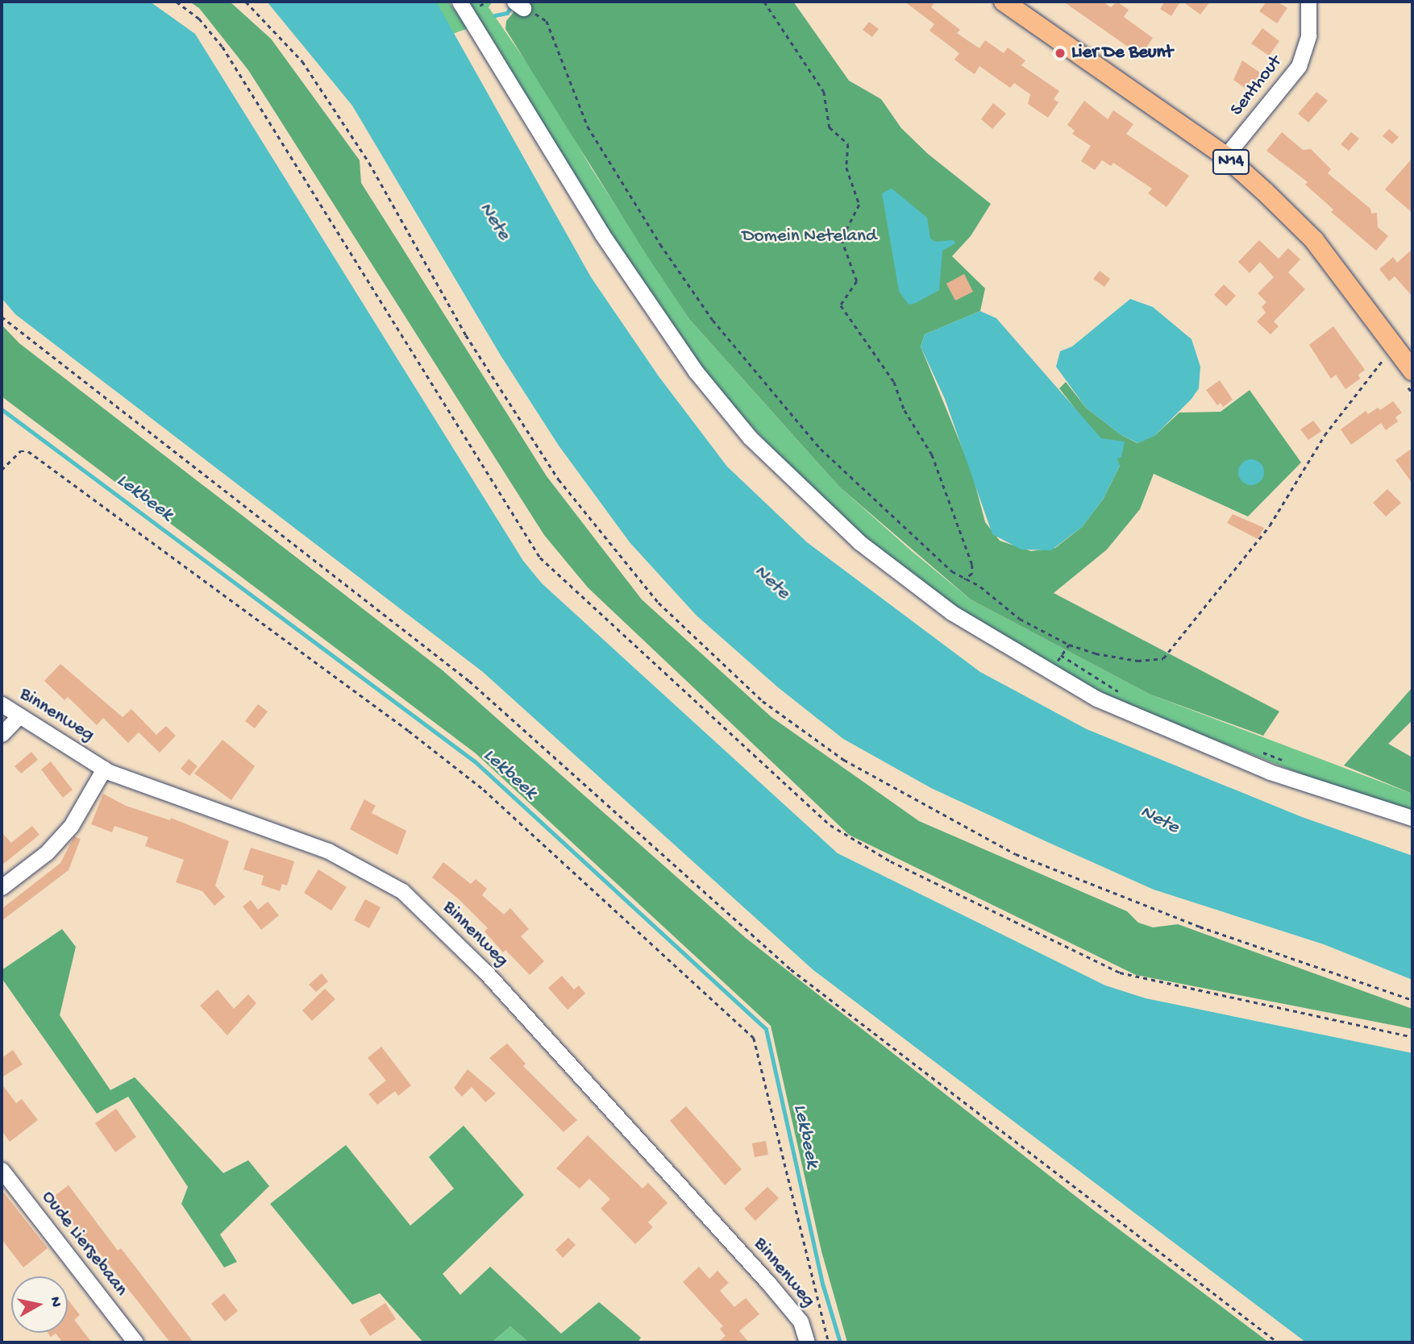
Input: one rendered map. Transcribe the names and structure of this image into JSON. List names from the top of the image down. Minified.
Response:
{"streets":{"main road":["N14"],"street":["Senthout","Binnenweg","Oude Liersebaan"]},"crossings":[["Senthout","N14"]],"water":["Nete","Lekbeek"],"parks":["Domein Neteland"],"places":["Lier De Beunt"],"north":"right"}
